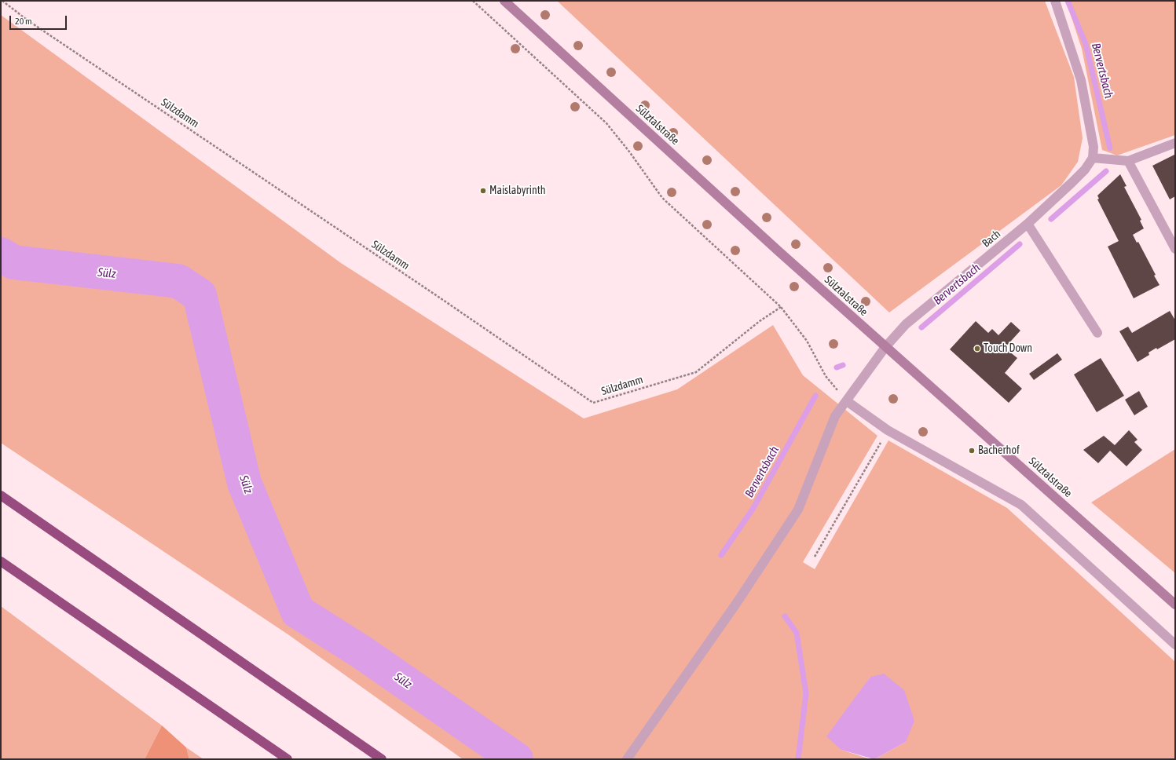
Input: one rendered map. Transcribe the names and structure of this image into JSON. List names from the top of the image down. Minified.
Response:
{"streets":{"main road":["Sülztalstraße"],"street":["Bach"],"path":["Sülzdamm"]},"crossings":[["Sülztalstraße","Bach"]],"water":["Bervertsbach","Sülz"],"places":["Maislabyrinth","Touch Down","Bacherhof"],"scale_bar":"20 m"}
